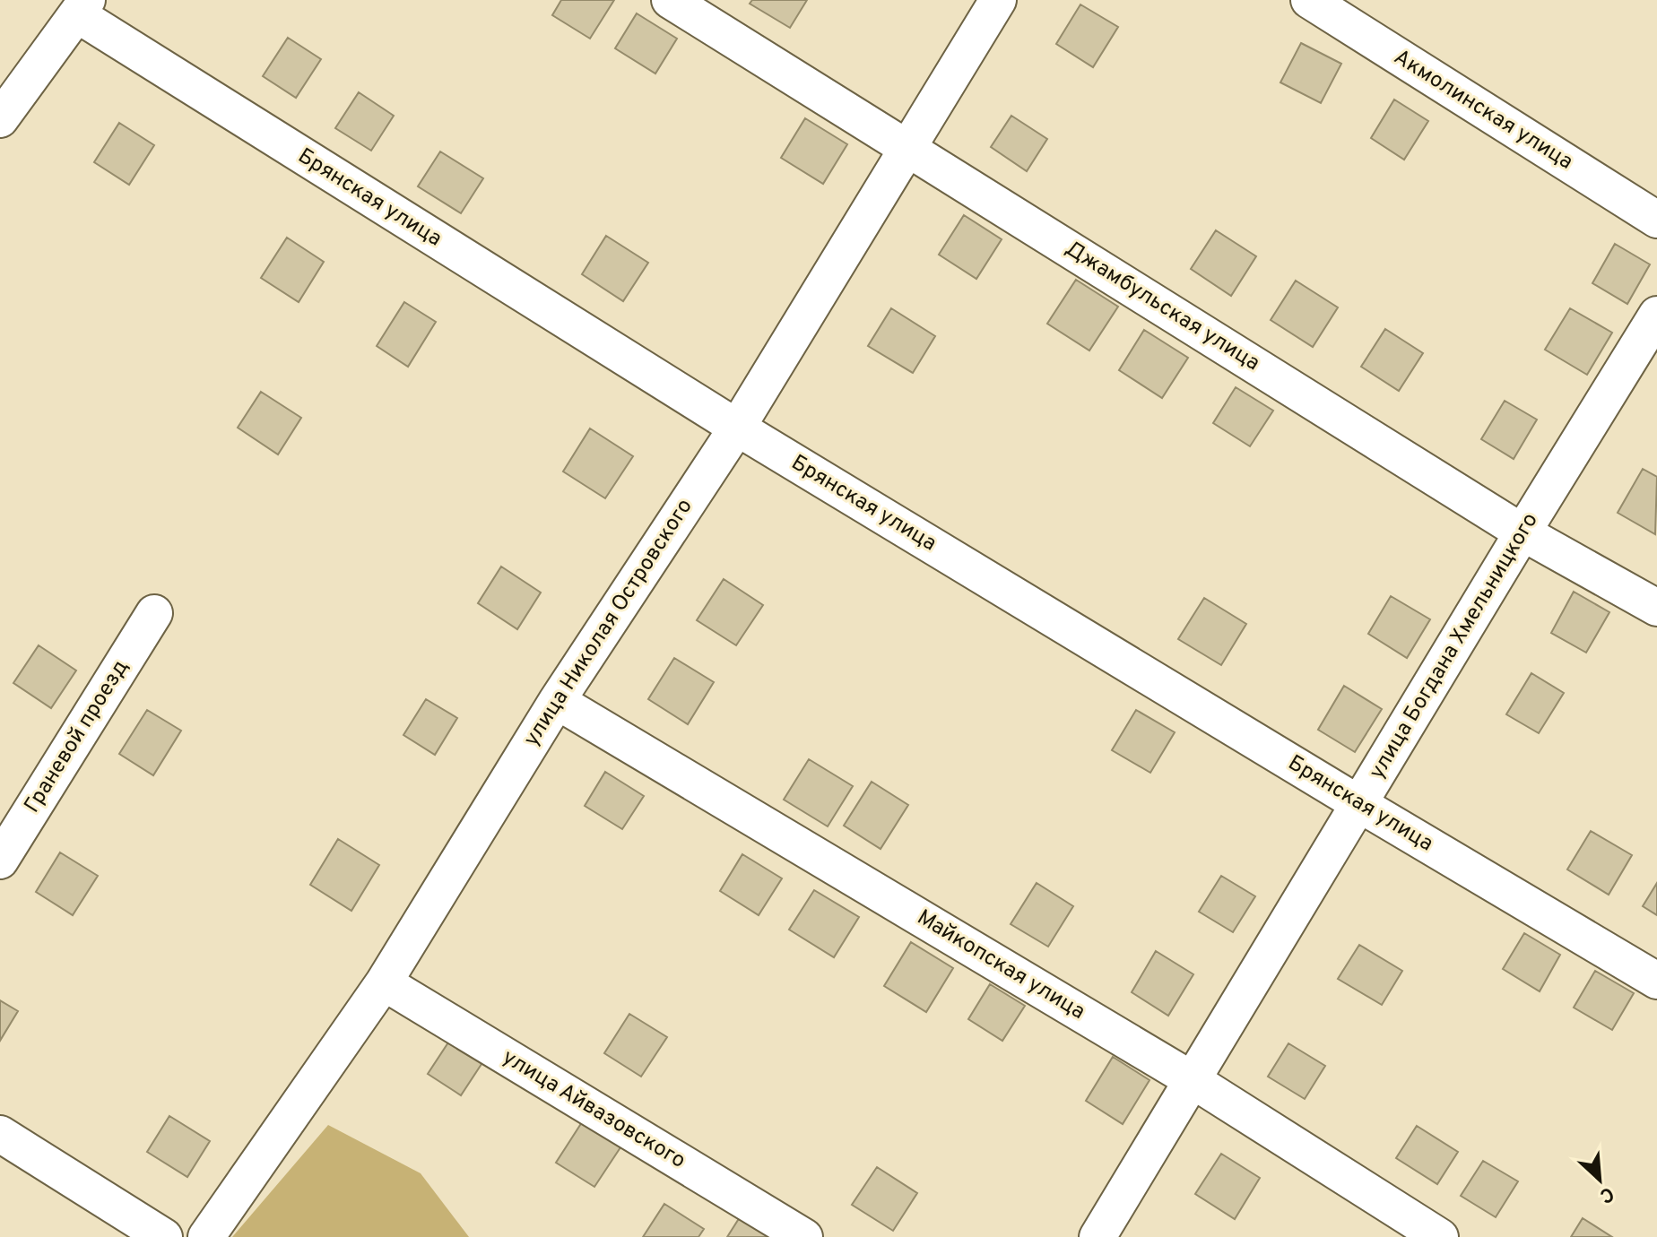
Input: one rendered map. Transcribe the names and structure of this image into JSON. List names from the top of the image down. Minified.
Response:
{"streets":{"street":["Акмолинская улица","Брянская улица","Джамбульская улица","улица Николая Островского","улица Богдана Хмельницкого","Граневой проезд","Майкопская улица","улица Айвазовского"]},"crossings":[["Брянская улица","улица Николая Островского"],["Брянская улица","улица Богдана Хмельницкого"],["Джамбульская улица","улица Николая Островского"],["Джамбульская улица","улица Богдана Хмельницкого"],["улица Николая Островского","Майкопская улица"],["улица Николая Островского","улица Айвазовского"],["улица Богдана Хмельницкого","Майкопская улица"]],"north":"bottom right"}
